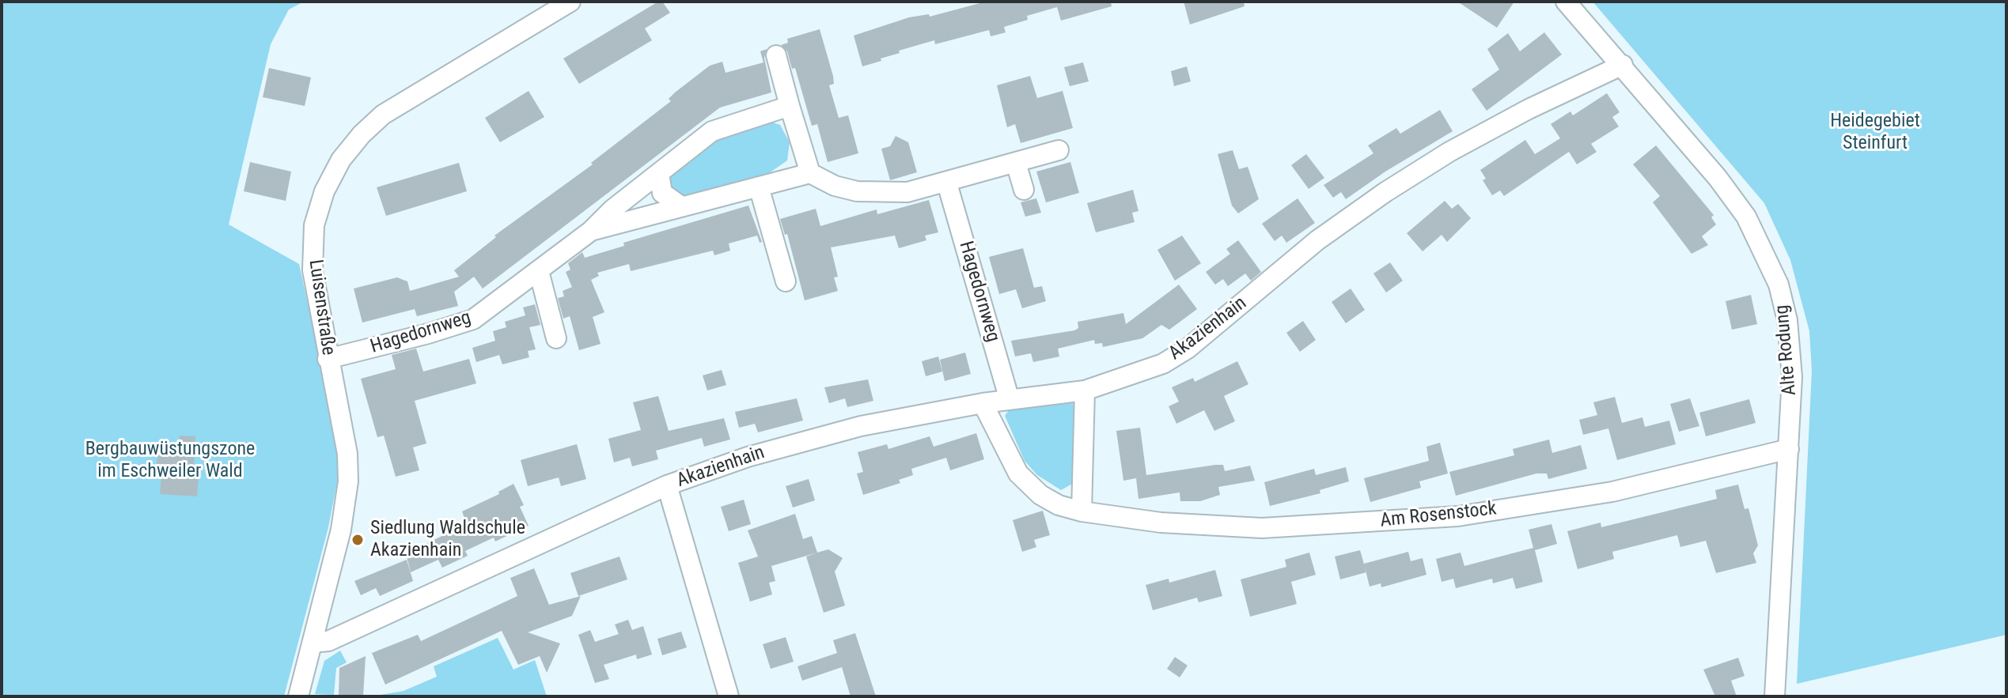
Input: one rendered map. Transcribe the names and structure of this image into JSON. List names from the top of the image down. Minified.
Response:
{"streets":{"street":["Hagedornweg","Luisenstraße","Akazienhain","Alte Rodung","Am Rosenstock"]},"crossings":[["Hagedornweg","Luisenstraße"],["Hagedornweg","Akazienhain"],["Luisenstraße","Akazienhain"],["Akazienhain","Alte Rodung"],["Akazienhain","Am Rosenstock"],["Alte Rodung","Am Rosenstock"]],"parks":["Heidegebiet Steinfurt","Bergbauwüstungszone im Eschweiler Wald"],"places":["Siedlung Waldschule Akazienhain"]}
